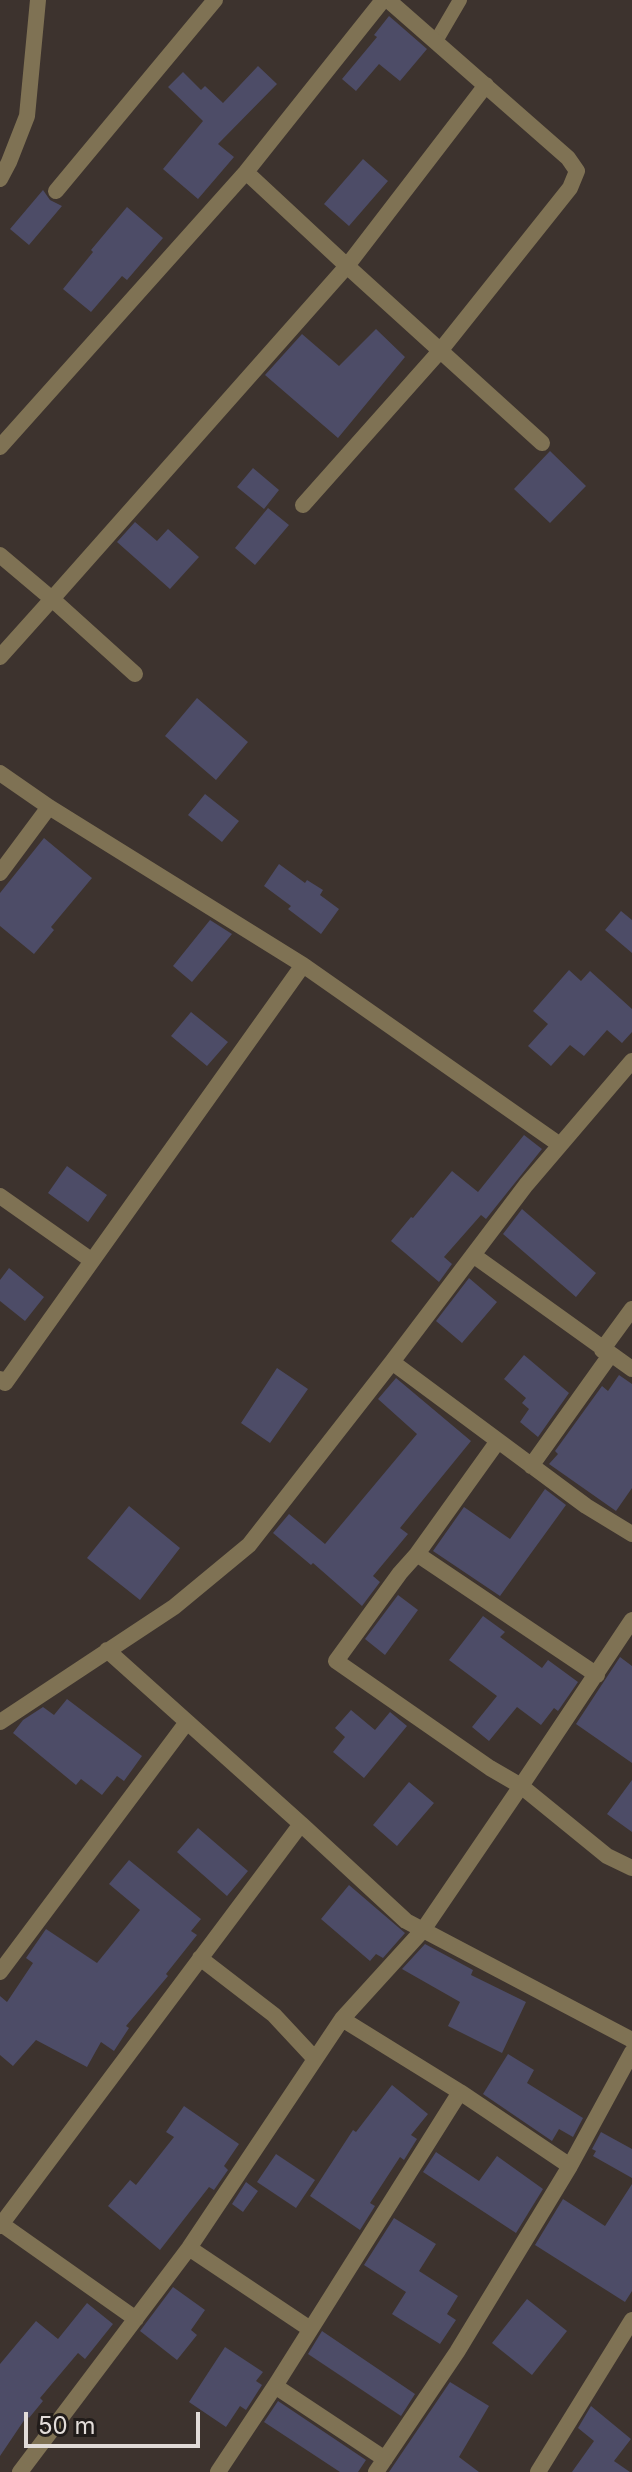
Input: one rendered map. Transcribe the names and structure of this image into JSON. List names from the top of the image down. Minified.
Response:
{"scale_bar":"50 m"}
